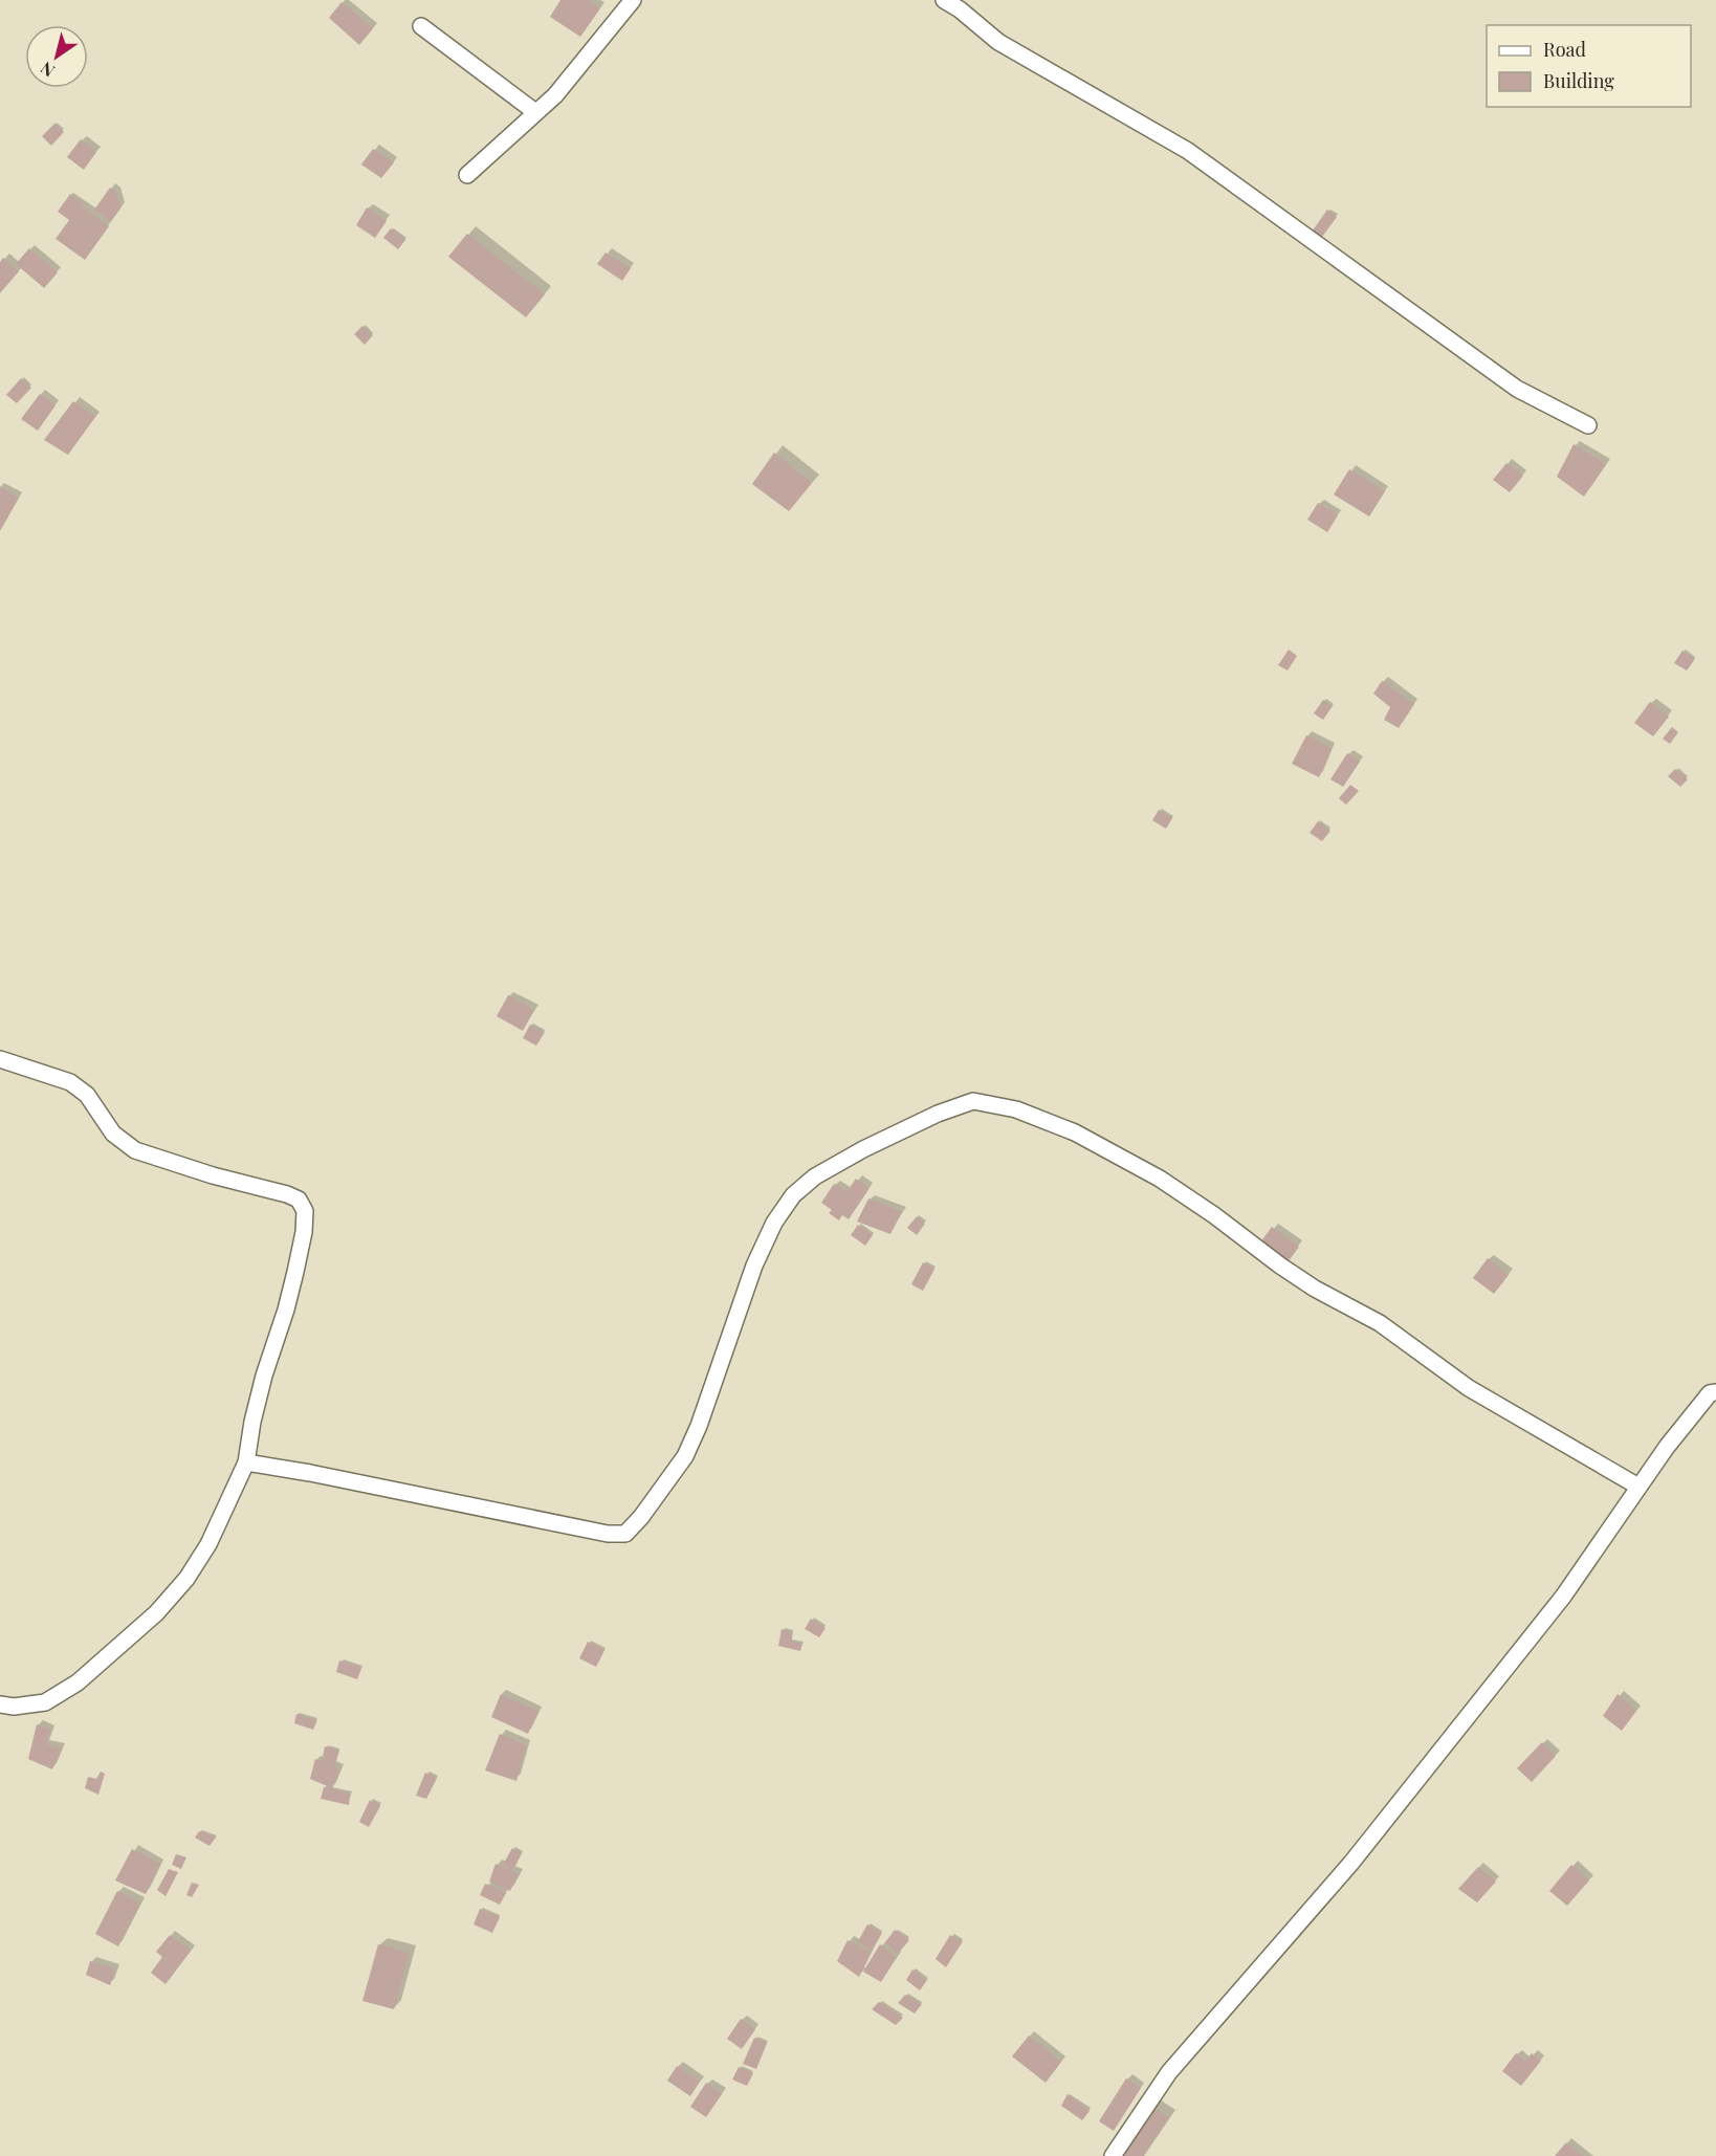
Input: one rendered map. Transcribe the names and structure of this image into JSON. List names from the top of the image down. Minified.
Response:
{"legend":["Road","Building"],"north":"bottom left"}
